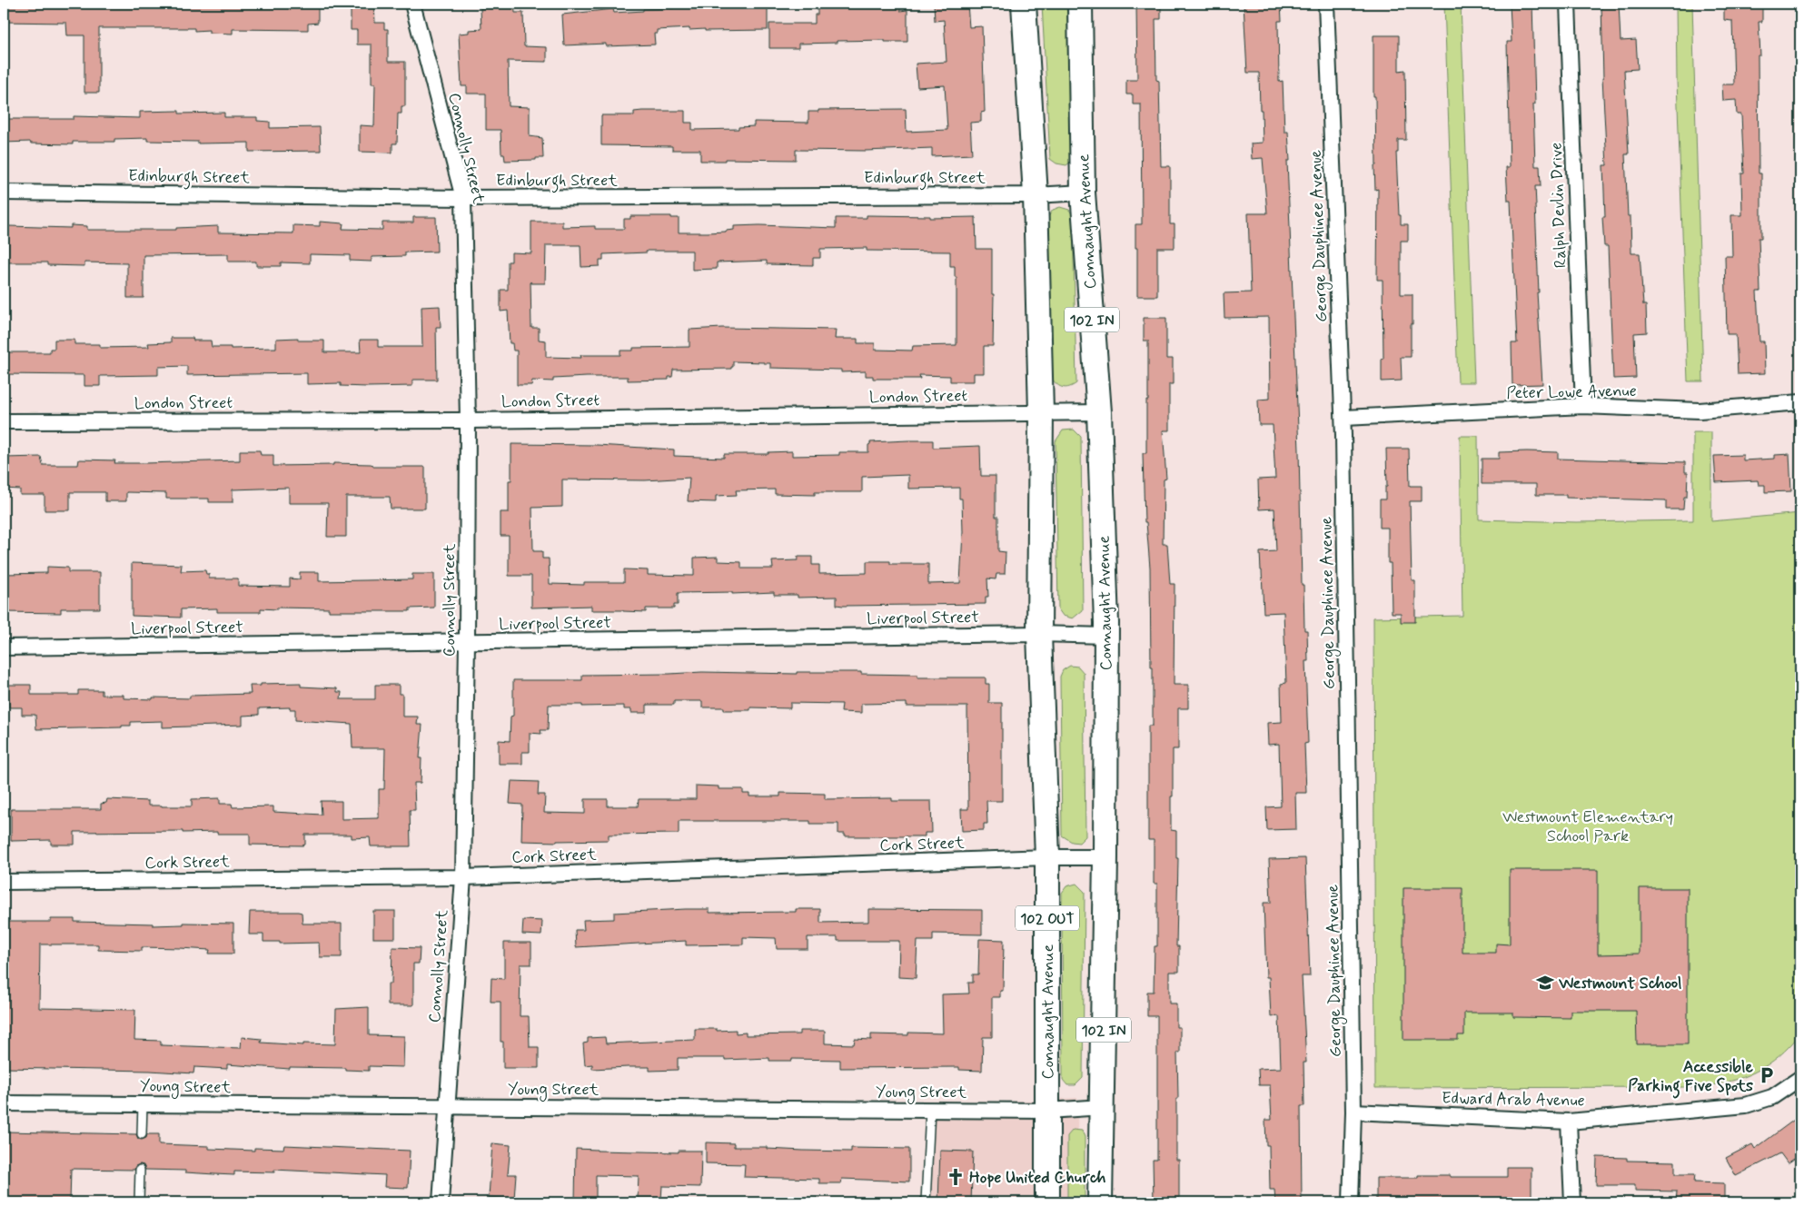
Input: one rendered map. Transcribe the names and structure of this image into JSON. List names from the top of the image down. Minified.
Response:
{"streets":{"main road":["Connaught Avenue","102 IN","102 OUT"],"street":["Connolly Street","Edinburgh Street","Ralph Devlin Drive","George Dauphinee Avenue","Peter Lowe Avenue","London Street","Liverpool Street","Cork Street","Young Street","Edward Arab Avenue"]},"crossings":[["Connolly Street","Edinburgh Street"],["Connolly Street","London Street"],["Connolly Street","Liverpool Street"],["Connolly Street","Cork Street"],["Connolly Street","Young Street"],["Edinburgh Street","Connaught Avenue"],["Ralph Devlin Drive","Peter Lowe Avenue"],["Connaught Avenue","London Street"],["Connaught Avenue","Liverpool Street"],["Connaught Avenue","Cork Street"],["Connaught Avenue","Young Street"],["George Dauphinee Avenue","Peter Lowe Avenue"],["George Dauphinee Avenue","Edward Arab Avenue"]],"parks":["Westmount Elementary School Park"],"places":{"school or university":["Westmount School"],"parking":["Accessible Parking Five Spots"],"church":["Hope United Church"]}}
